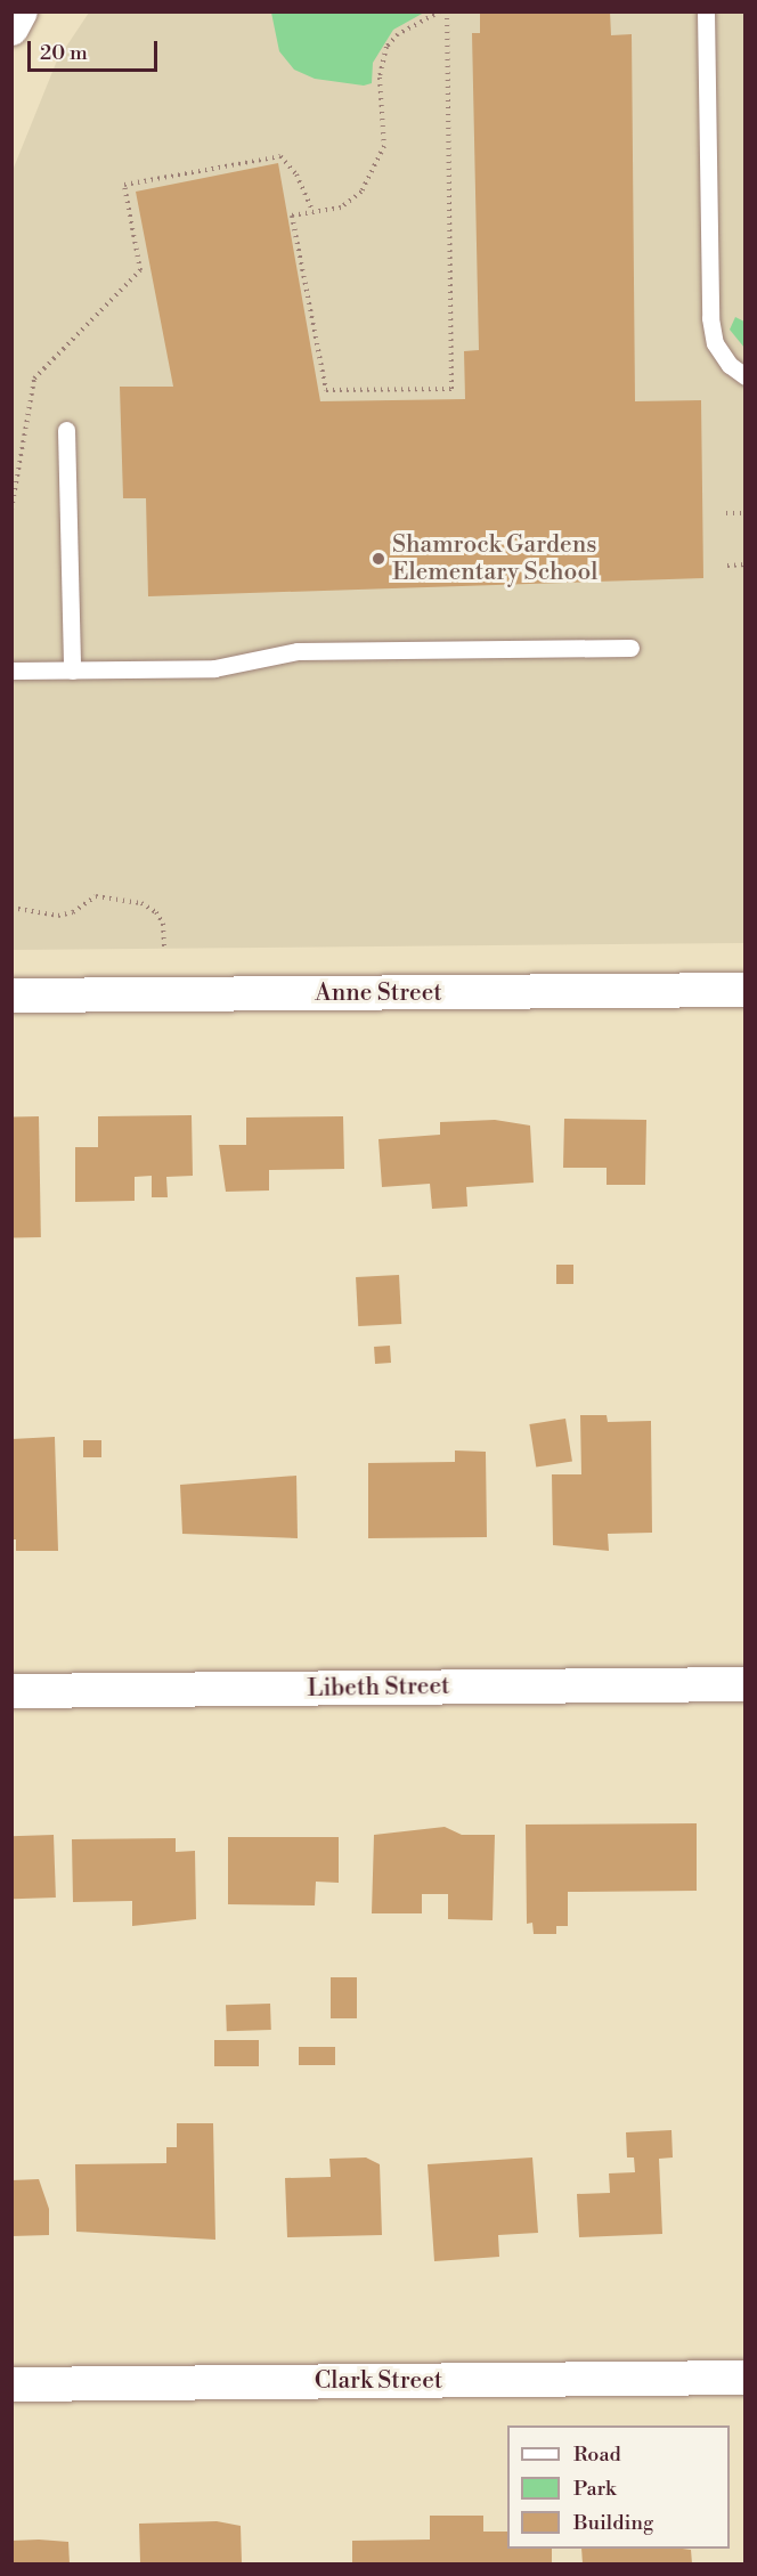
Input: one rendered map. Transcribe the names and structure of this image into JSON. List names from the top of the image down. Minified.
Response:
{"streets":{"street":["Anne Street","Libeth Street","Clark Street"]},"places":["Shamrock Gardens Elementary School"],"legend":["Road","Park","Building"],"scale_bar":"20 m"}
